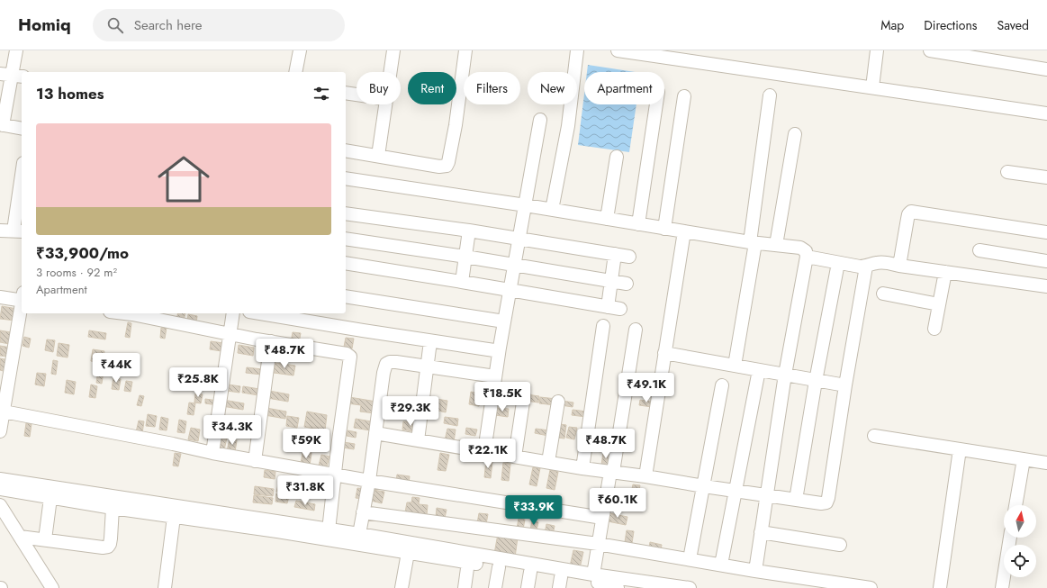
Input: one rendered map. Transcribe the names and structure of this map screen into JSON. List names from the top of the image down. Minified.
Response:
{"north":"top","page":{"header":"Homiq","search":"Search here","nav":["Map","Directions","Saved"],"chip":["Buy","Rent","Filters","New","Apartment"],"heading":"13 homes","list":[{"name":"₹33,900/mo","note":"3 rooms · 92 m² · Apartment"}],"price":["₹48.7K","₹44K","₹25.8K","₹49.1K","₹18.5K","₹29.3K","₹34.3K","₹59K","₹48.7K","₹22.1K","₹31.8K","₹60.1K","₹33.9K"]}}
